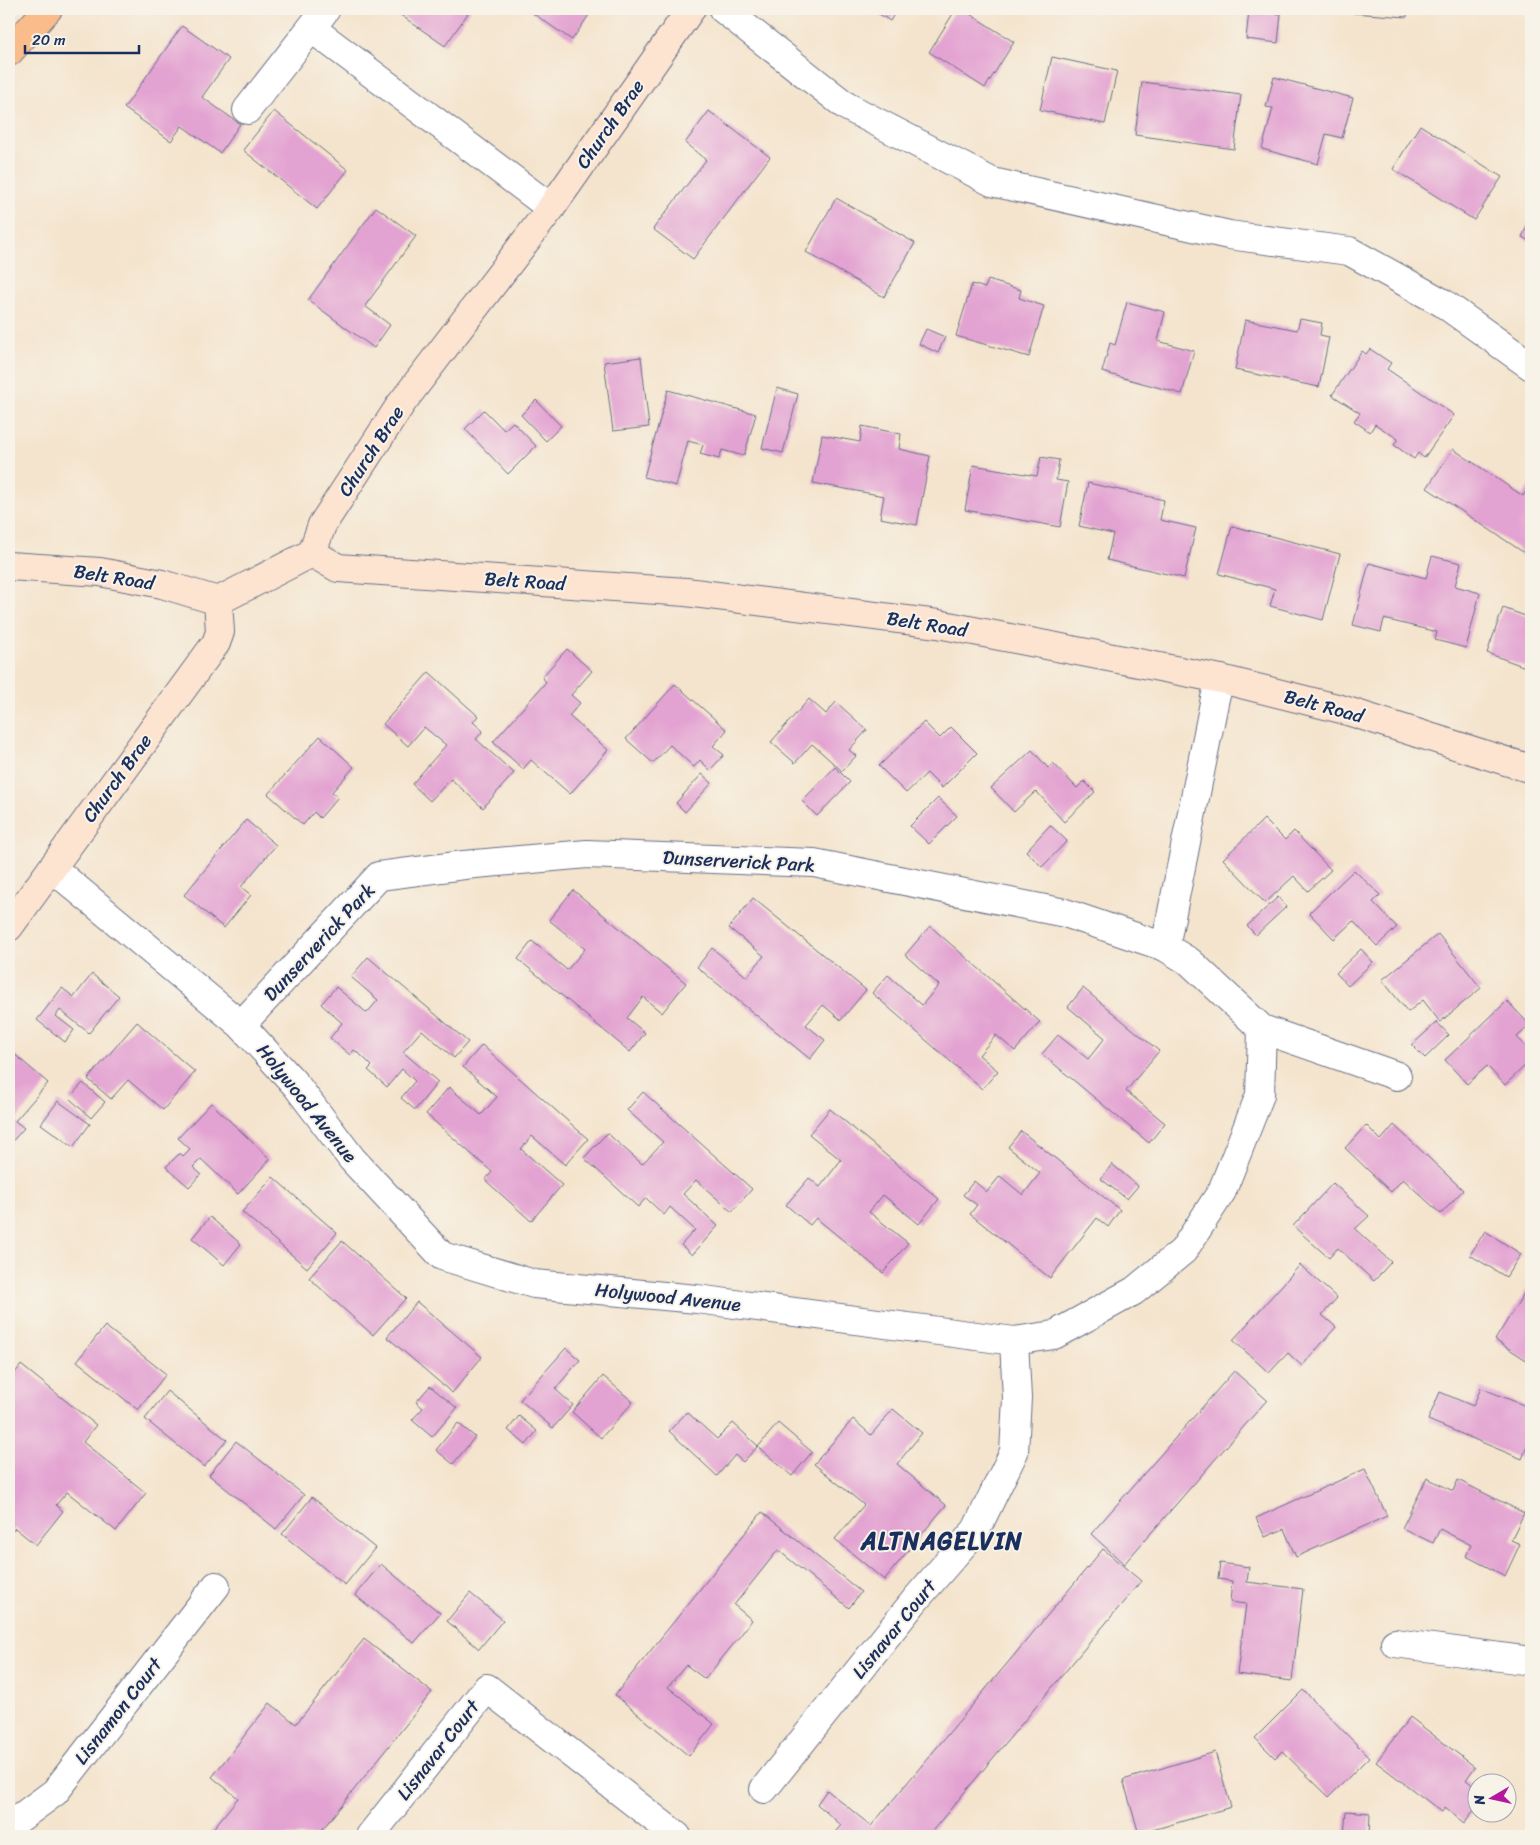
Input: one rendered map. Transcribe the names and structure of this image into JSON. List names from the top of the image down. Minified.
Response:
{"streets":{"street":["Church Brae","Belt Road","Dunserverick Park","Holywood Avenue","Lisnavar Court","Lisnamon Court"]},"crossings":[["Church Brae","Belt Road"],["Church Brae","Holywood Avenue"],["Dunserverick Park","Holywood Avenue"],["Holywood Avenue","Lisnavar Court"]],"districts":["ALTNAGELVIN"],"scale_bar":"20 m","north":"left"}
